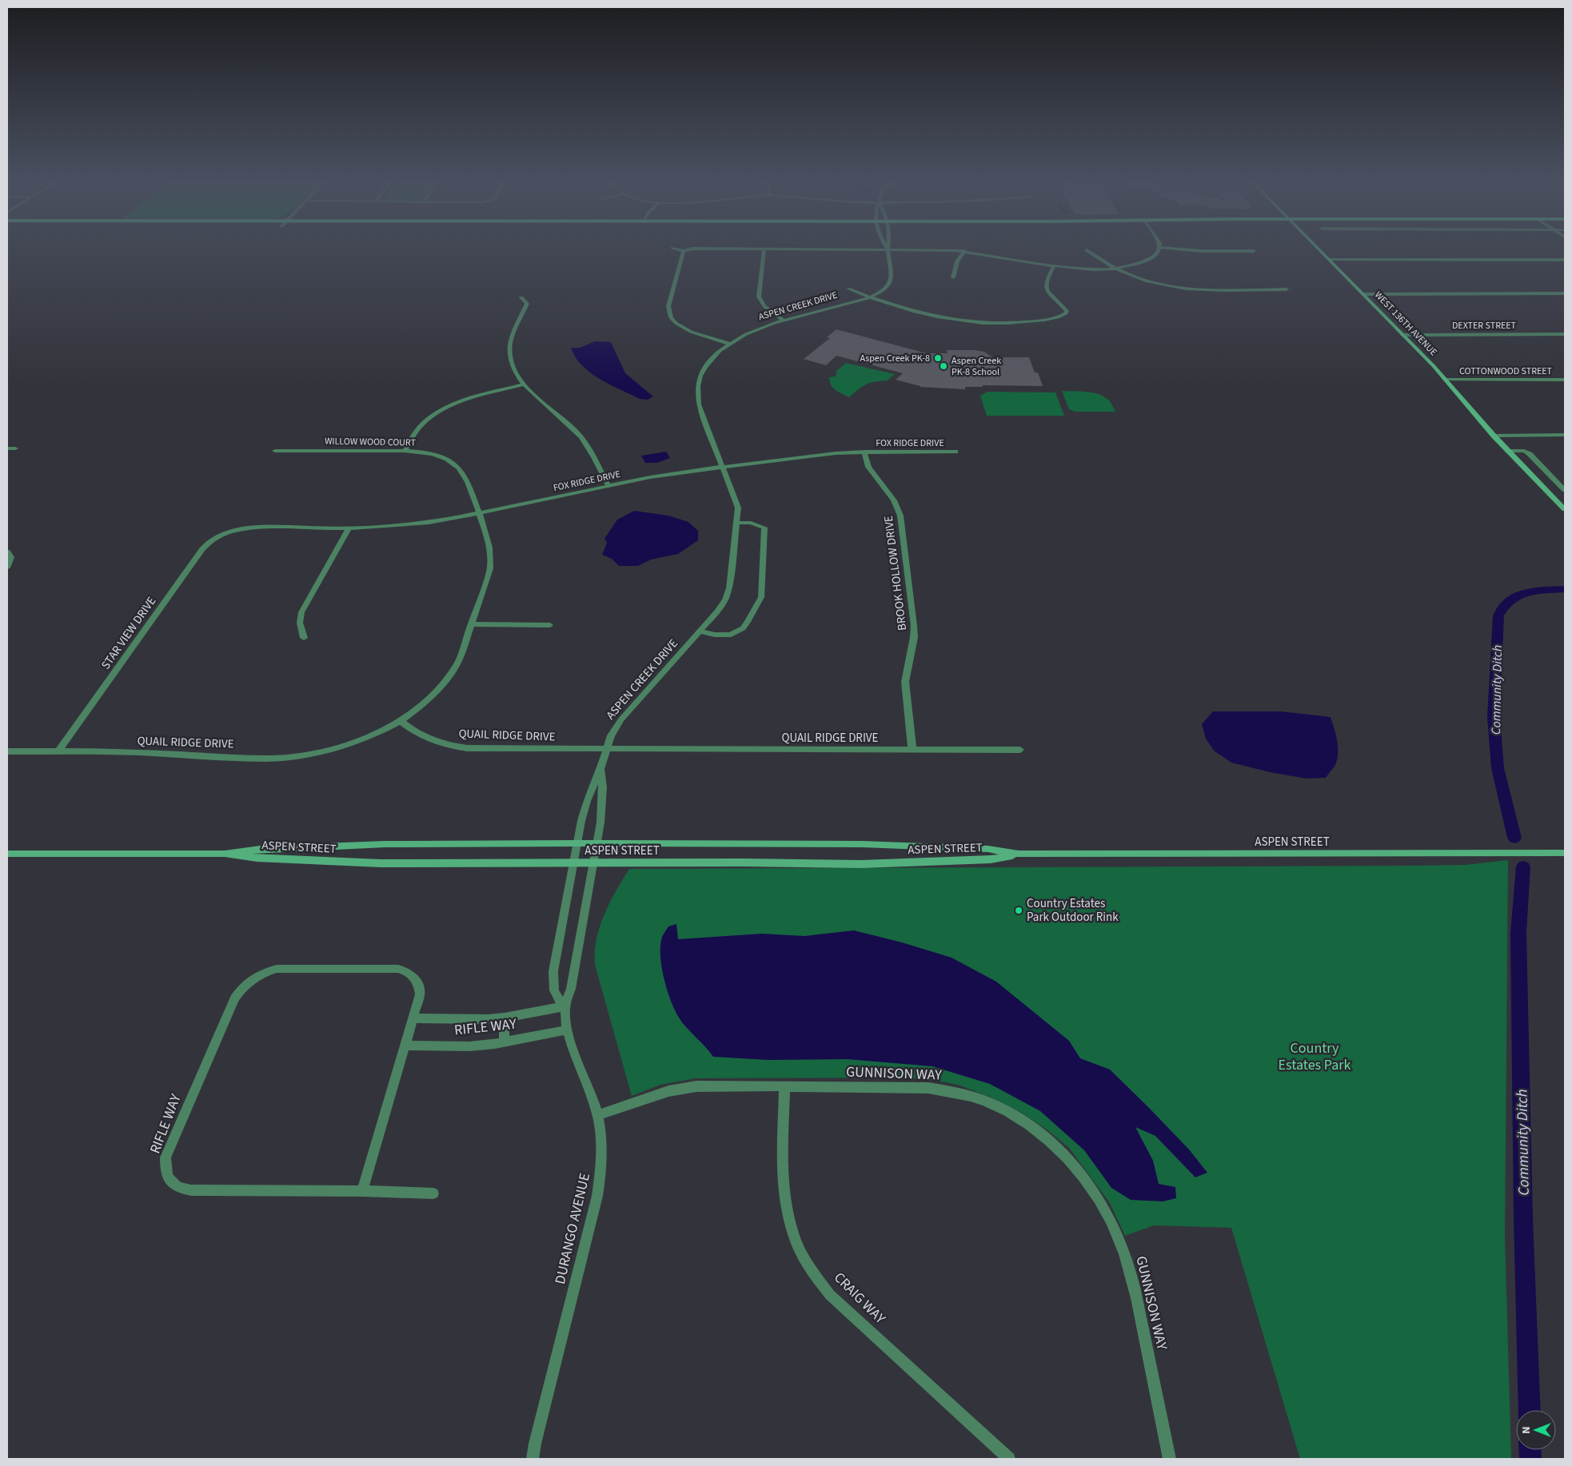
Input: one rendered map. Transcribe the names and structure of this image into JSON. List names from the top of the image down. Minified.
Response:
{"streets":{"street":["ASPEN CREEK DRIVE","WEST 136TH AVENUE","DEXTER STREET","COTTONWOOD STREET","WILLOW WOOD COURT","FOX RIDGE DRIVE","BROOK HOLLOW DRIVE","STAR VIEW DRIVE","QUAIL RIDGE DRIVE","ASPEN STREET","RIFLE WAY","GUNNISON WAY","DURANGO AVENUE","CRAIG WAY"]},"crossings":[["ASPEN CREEK DRIVE","FOX RIDGE DRIVE"],["ASPEN CREEK DRIVE","QUAIL RIDGE DRIVE"],["ASPEN CREEK DRIVE","ASPEN STREET"],["ASPEN CREEK DRIVE","DURANGO AVENUE"],["WEST 136TH AVENUE","DEXTER STREET"],["WEST 136TH AVENUE","COTTONWOOD STREET"],["WILLOW WOOD COURT","FOX RIDGE DRIVE"],["WILLOW WOOD COURT","QUAIL RIDGE DRIVE"],["FOX RIDGE DRIVE","BROOK HOLLOW DRIVE"],["FOX RIDGE DRIVE","STAR VIEW DRIVE"],["BROOK HOLLOW DRIVE","QUAIL RIDGE DRIVE"],["STAR VIEW DRIVE","QUAIL RIDGE DRIVE"],["ASPEN STREET","DURANGO AVENUE"],["RIFLE WAY","DURANGO AVENUE"],["GUNNISON WAY","DURANGO AVENUE"],["GUNNISON WAY","CRAIG WAY"]],"water":["Community Ditch"],"parks":["Country Estates Park"],"places":["Aspen Creek PK-8","Aspen Creek PK-8 School","Country Estates Park Outdoor Rink"],"north":"left"}
